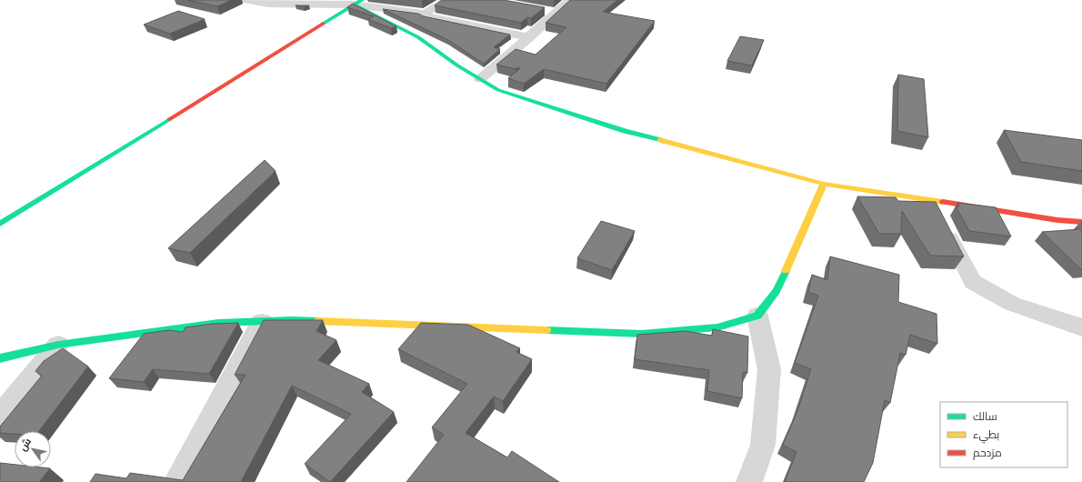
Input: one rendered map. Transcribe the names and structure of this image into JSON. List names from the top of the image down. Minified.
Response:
{"legend":["سالك","بطيء","مزدحم"],"north":"top left"}
